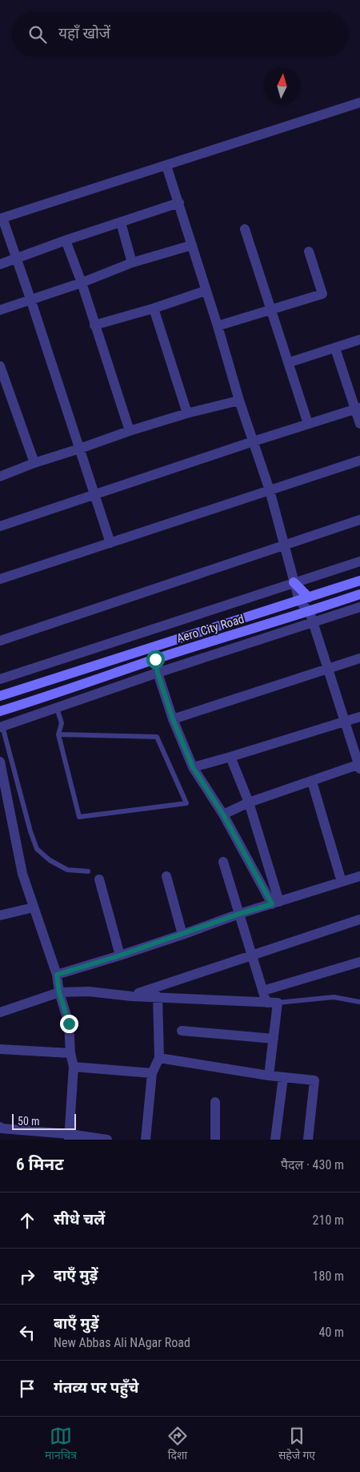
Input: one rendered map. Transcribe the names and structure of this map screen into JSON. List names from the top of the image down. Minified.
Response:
{"streets":{"street":["Aero City Road"]},"scale_bar":"50 m","north":"top","page":{"search":"यहाँ खोजें","scale":"50 m","heading":["6 मिनट","पैदल · 430 m"],"list":[["सीधे चलें","210 m"],["दाएँ मुड़ें","180 m"],["बाएँ मुड़ें","New Abbas Ali NAgar Road","40 m"],"गंतव्य पर पहुँचे"],"nav":["मानचित्र","दिशा","सहेजे गए"]}}
